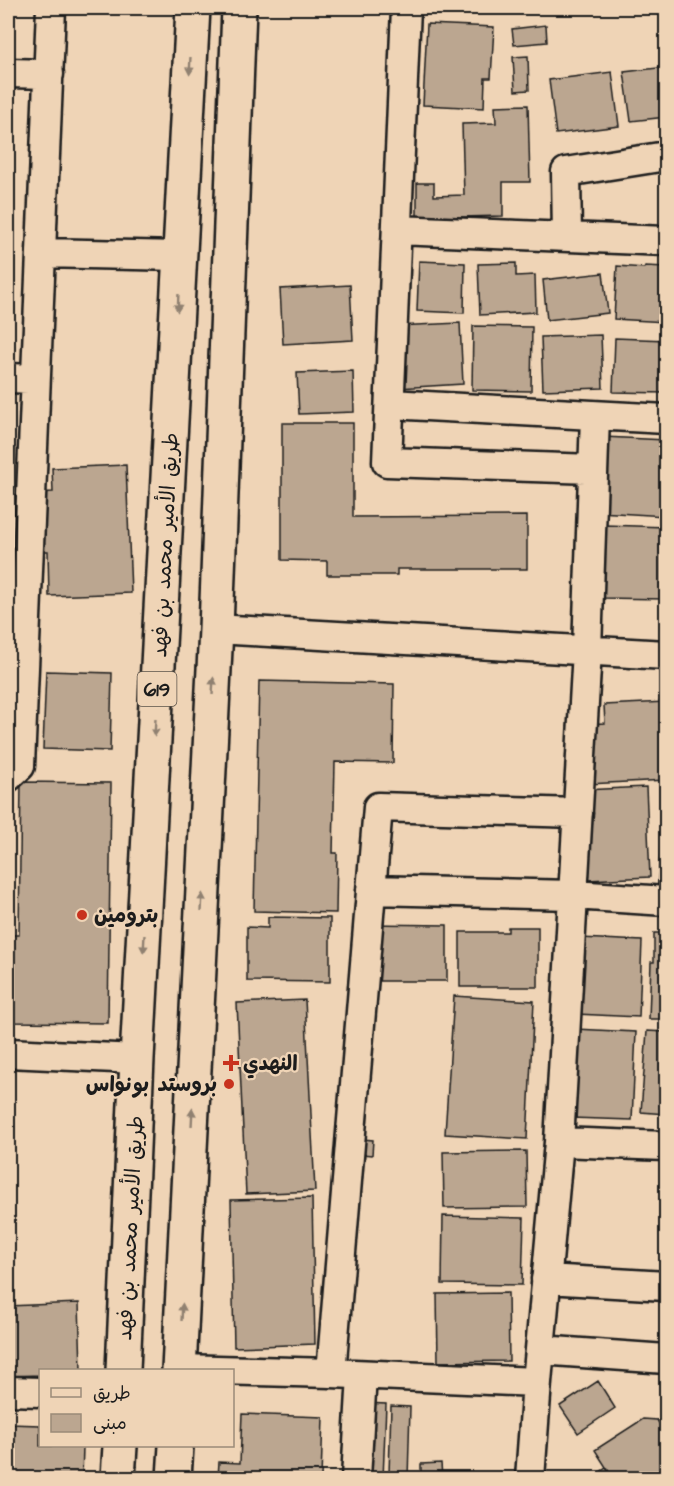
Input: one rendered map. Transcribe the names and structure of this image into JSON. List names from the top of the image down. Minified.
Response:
{"streets":{"highway":["طريق الأمير محمد بن فهد","619"]},"places":{"other":["بترومين","بروستد بونواس"],"health":["النهدي"]},"legend":["طريق","مبنى"]}
